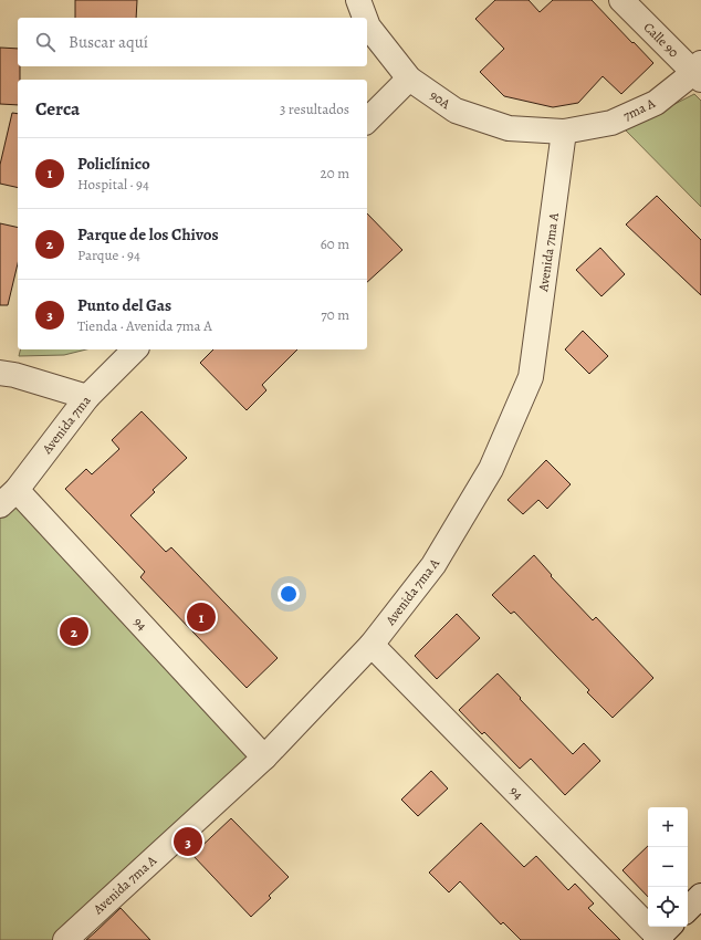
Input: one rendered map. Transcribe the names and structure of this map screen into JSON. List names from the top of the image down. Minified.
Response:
{"streets":{"street":["Calle 90","90A","7ma A","Avenida 7ma A","Avenida 7ma","94"]},"crossings":[["Calle 90","7ma A"],["90A","7ma A"],["90A","Avenida 7ma A"],["7ma A","Avenida 7ma A"],["Avenida 7ma A","94"],["Avenida 7ma","94"]],"page":{"search":"Buscar aquí","heading":["Cerca","3 resultados"],"list":[{"mark":"1","name":"Policlínico","note":"Hospital · 94","value":"20 m"},{"mark":"2","name":"Parque de los Chivos","note":"Parque · 94","value":"60 m"},{"mark":"3","name":"Punto del Gas","note":"Tienda · Avenida 7ma A","value":"70 m"}],"pins":["1","2","3"],"map_buttons":["+","−"]}}
